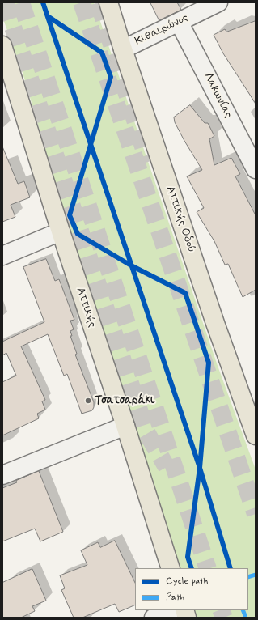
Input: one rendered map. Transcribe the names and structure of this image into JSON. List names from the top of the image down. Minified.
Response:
{"streets":{"main road":["Αττικής Οδού","Αττικής"],"street":["Κιθαιρώνος","Λακωνίας"]},"crossings":[["Κιθαιρώνος","Λακωνίας"],["Κιθαιρώνος","Αττικής Οδού"]],"places":["Τσατσαράκι"],"legend":["Cycle path","Path"]}
